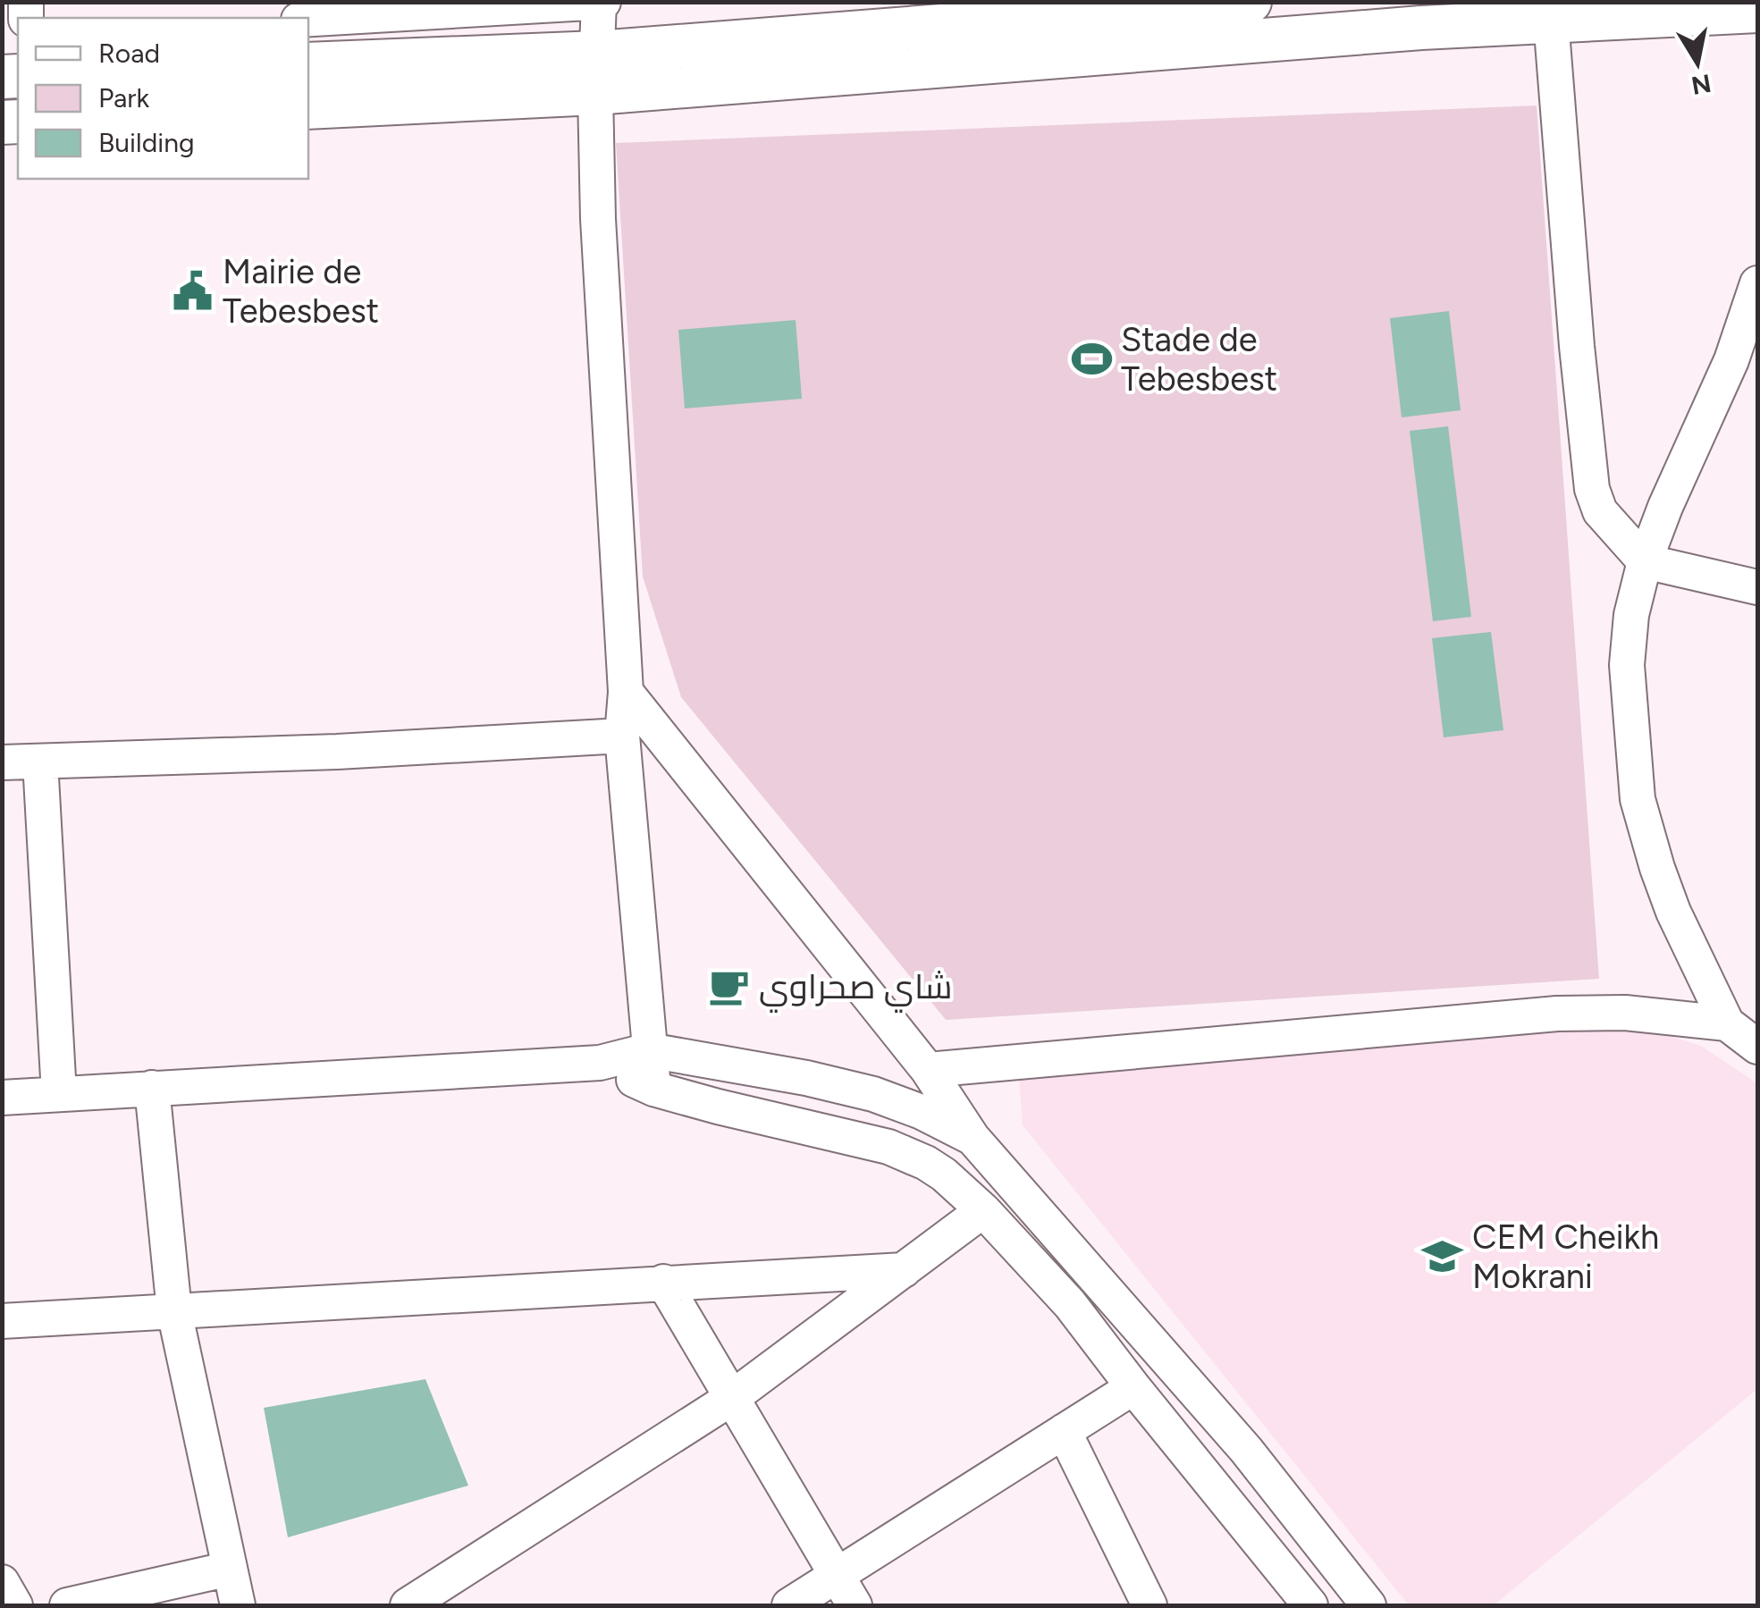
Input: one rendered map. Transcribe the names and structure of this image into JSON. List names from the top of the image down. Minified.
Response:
{"places":{"public building":["Mairie de Tebesbest"],"sports":["Stade de Tebesbest"],"cafe":["شاي صحراوي"],"school or university":["CEM Cheikh Mokrani"]},"legend":["Road","Park","Building"],"north":"bottom"}
